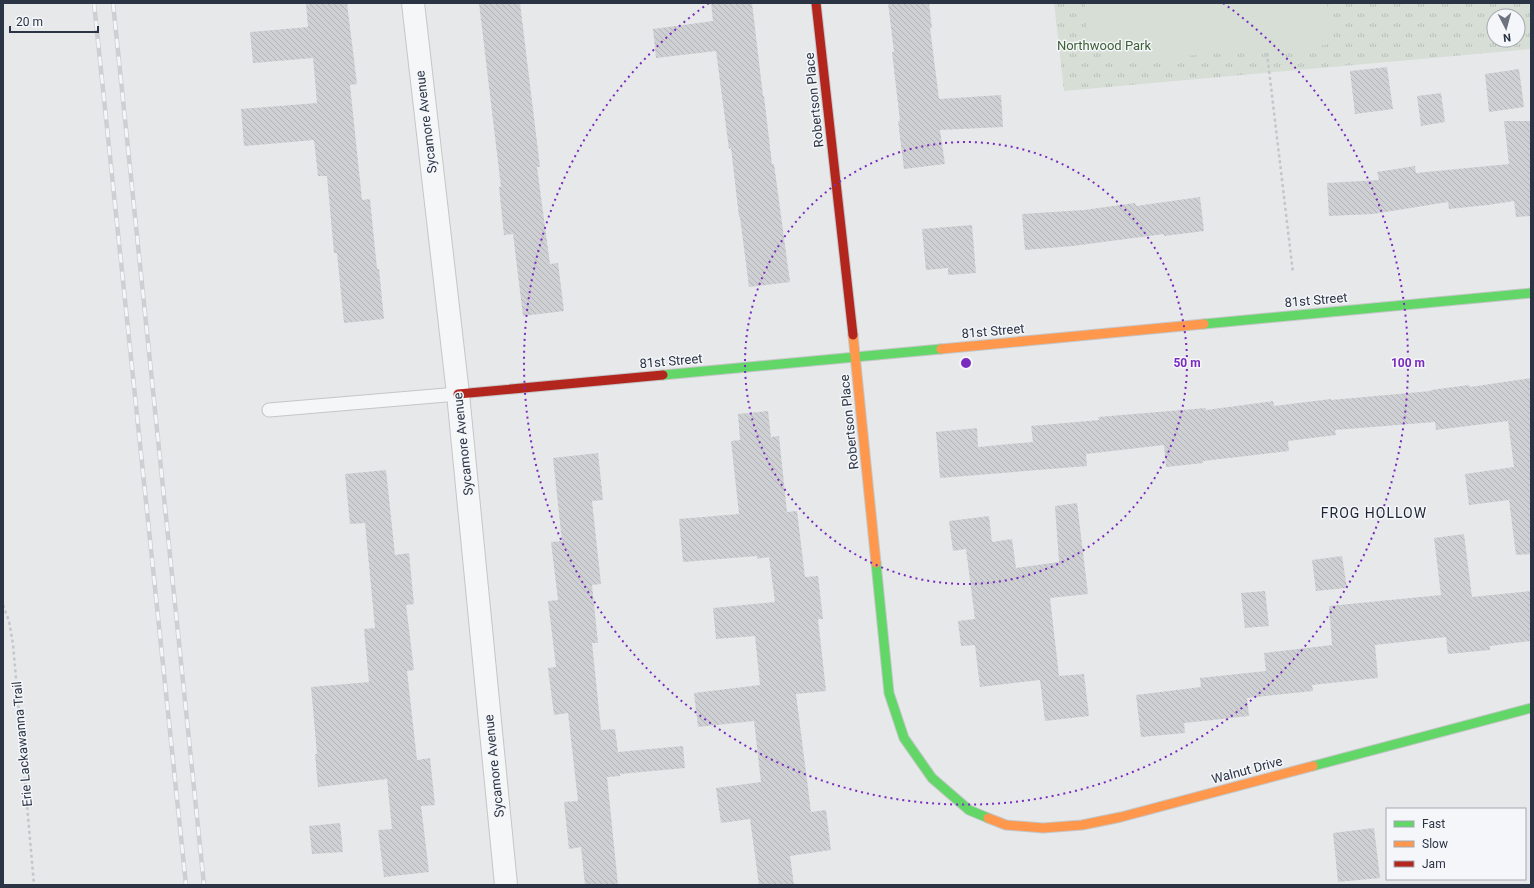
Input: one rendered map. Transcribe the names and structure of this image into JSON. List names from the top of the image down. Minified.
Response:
{"streets":{"street":["Robertson Place","Sycamore Avenue","81st Street","Walnut Drive"],"path":["Erie Lackawanna Trail"]},"crossings":[["Robertson Place","81st Street"],["Robertson Place","Walnut Drive"],["Sycamore Avenue","81st Street"]],"districts":["FROG HOLLOW"],"parks":["Northwood Park"],"legend":["Fast","Slow","Jam"],"scale_bar":"20 m","north":"bottom","rings":["50 m","100 m"]}
